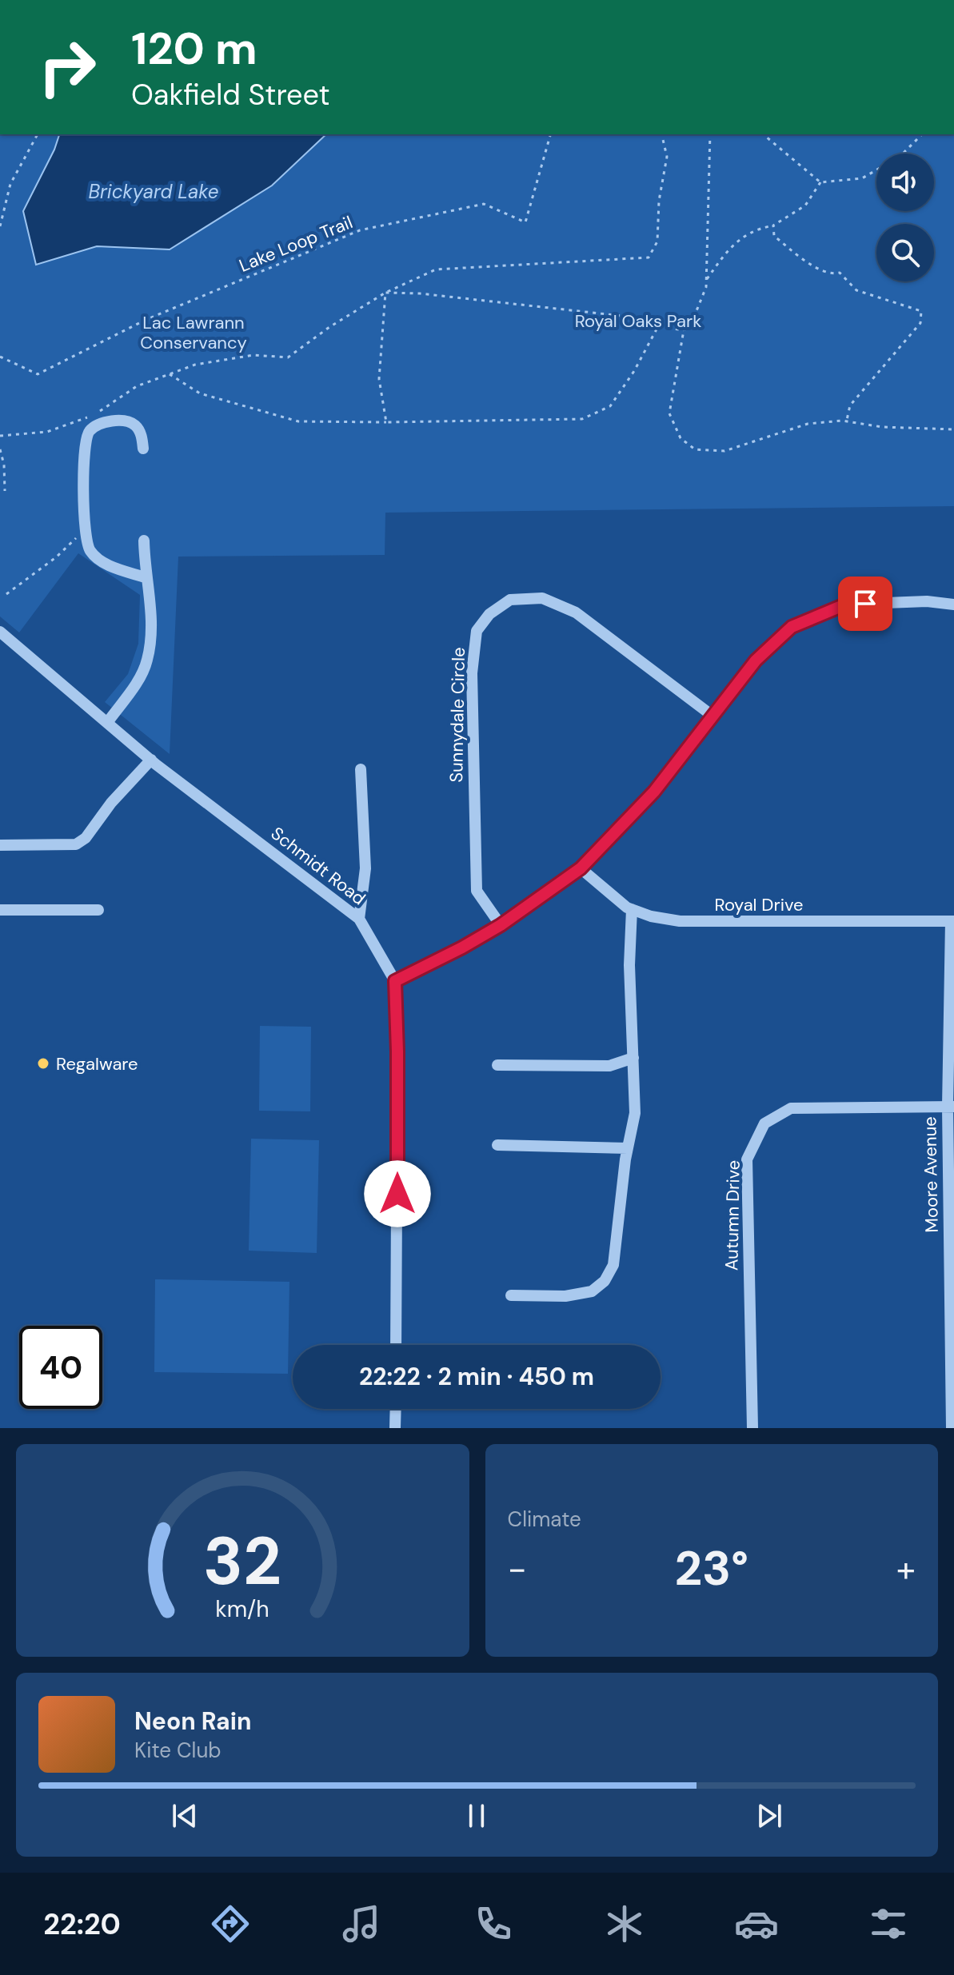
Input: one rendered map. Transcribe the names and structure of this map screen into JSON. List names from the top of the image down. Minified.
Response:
{"streets":{"street":["Sunnydale Circle","Schmidt Road","Royal Drive","Moore Avenue","Autumn Drive"],"path":["Lake Loop Trail"]},"crossings":[["Royal Drive","Moore Avenue"],["Moore Avenue","Autumn Drive"]],"water":["Brickyard Lake"],"parks":["Royal Oaks Park","Lac Lawrann Conservancy"],"places":["Regalware"],"page":{"turn":["120 m","Oakfield Street"],"limit":"40","trip":"22:22 · 2 min · 450 m","tile":"Climate","heat":["−","23°","+"],"song":["Neon Rain","Kite Club"],"tabs":"22:20","gauge":["32","km/h"]}}
